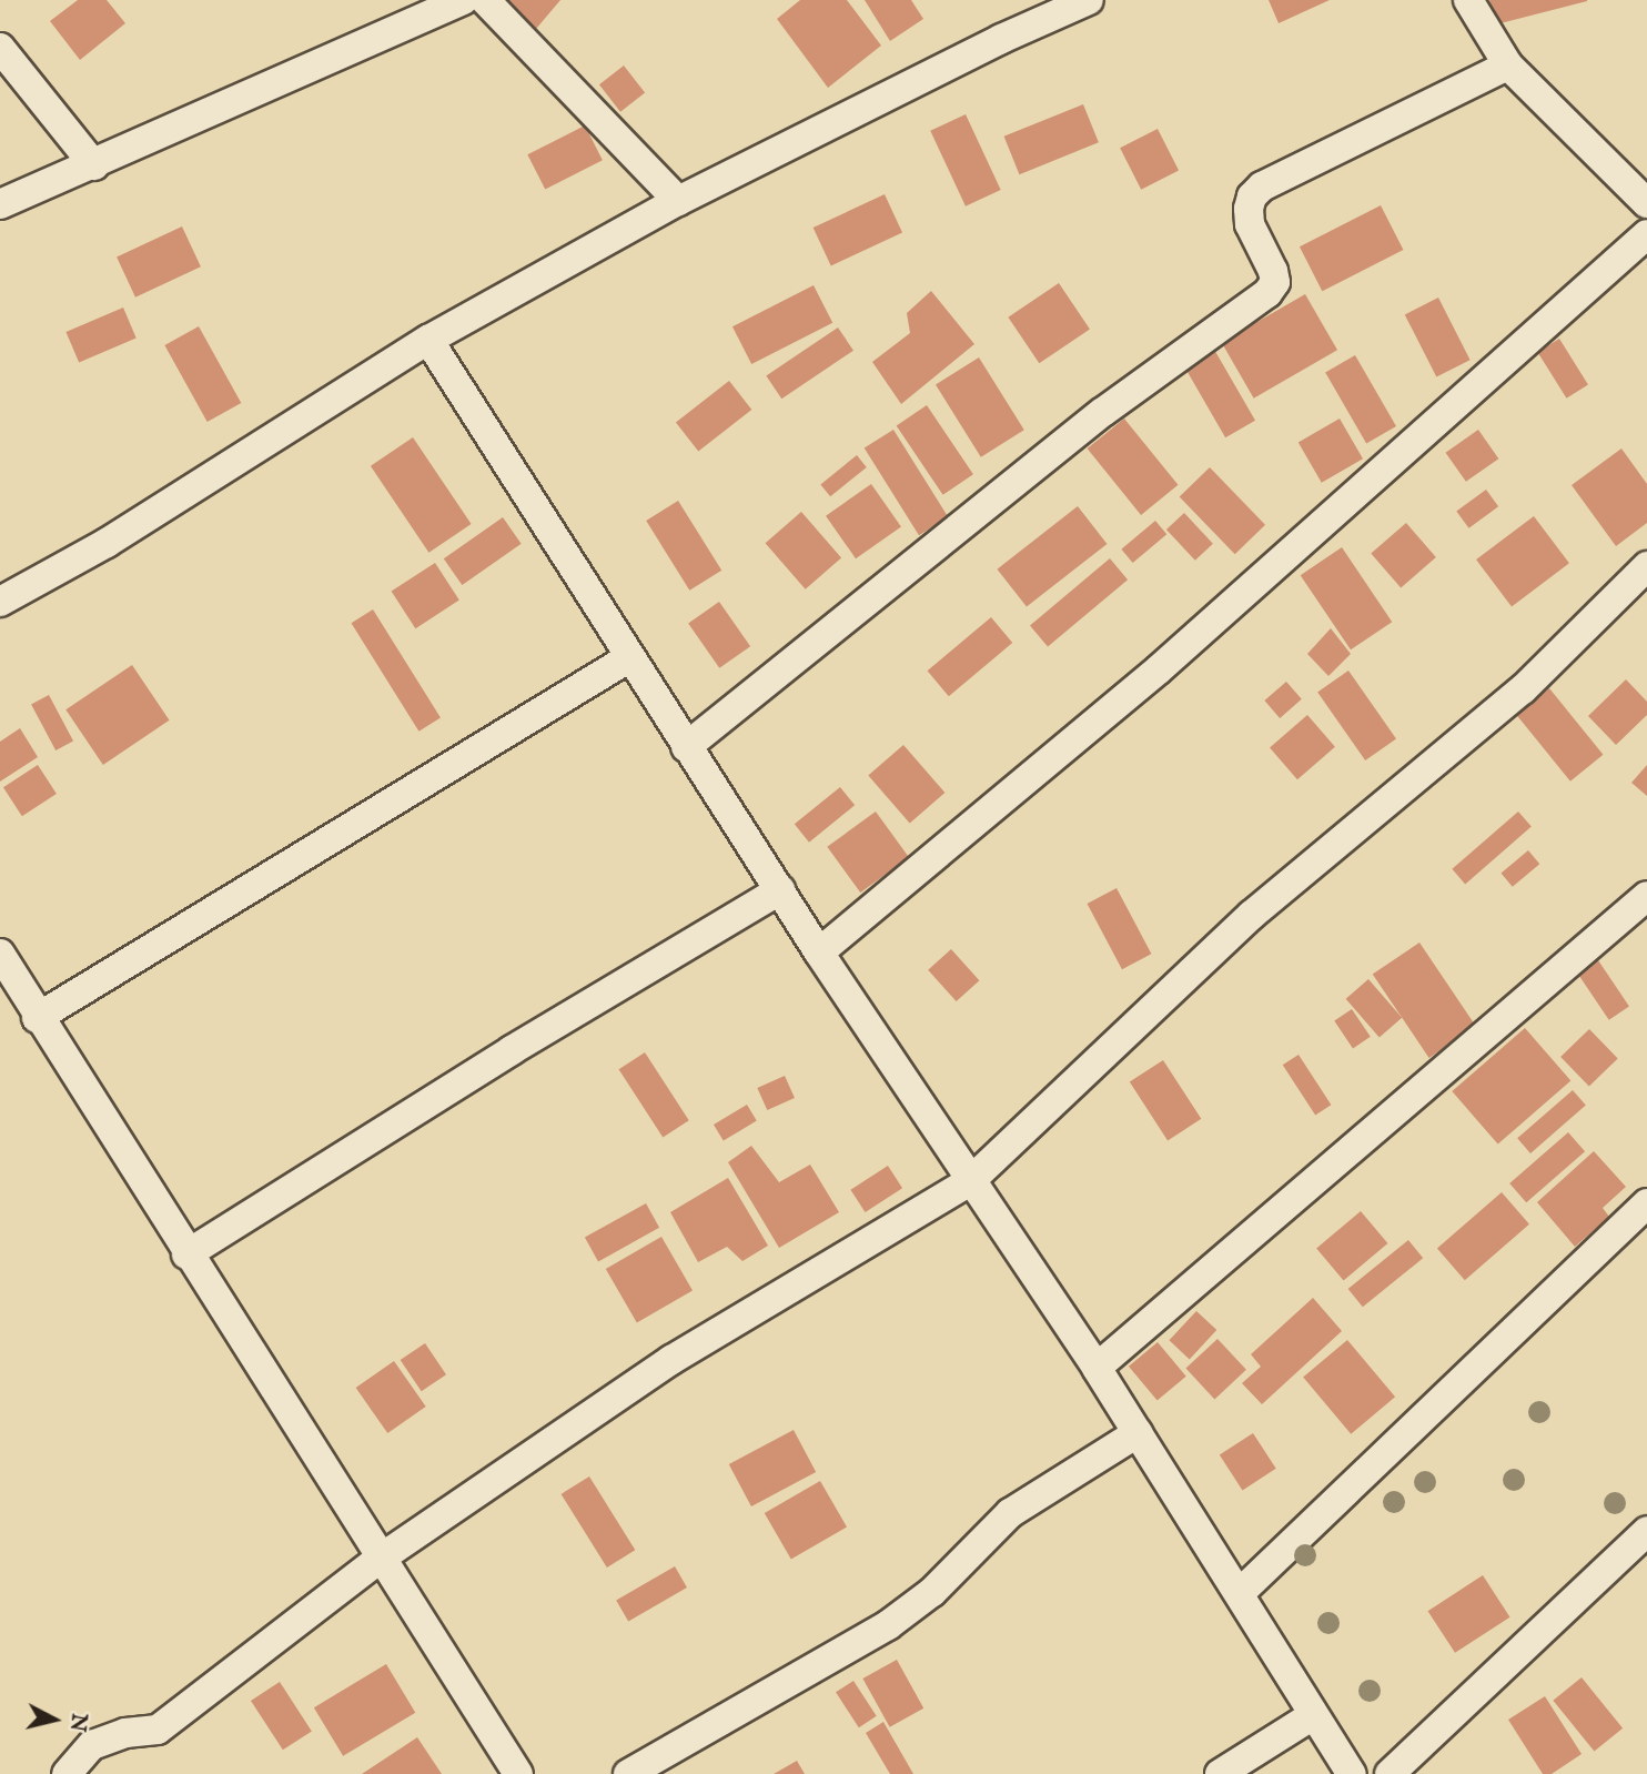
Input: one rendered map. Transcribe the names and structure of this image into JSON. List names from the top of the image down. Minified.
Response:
{"north":"right"}
